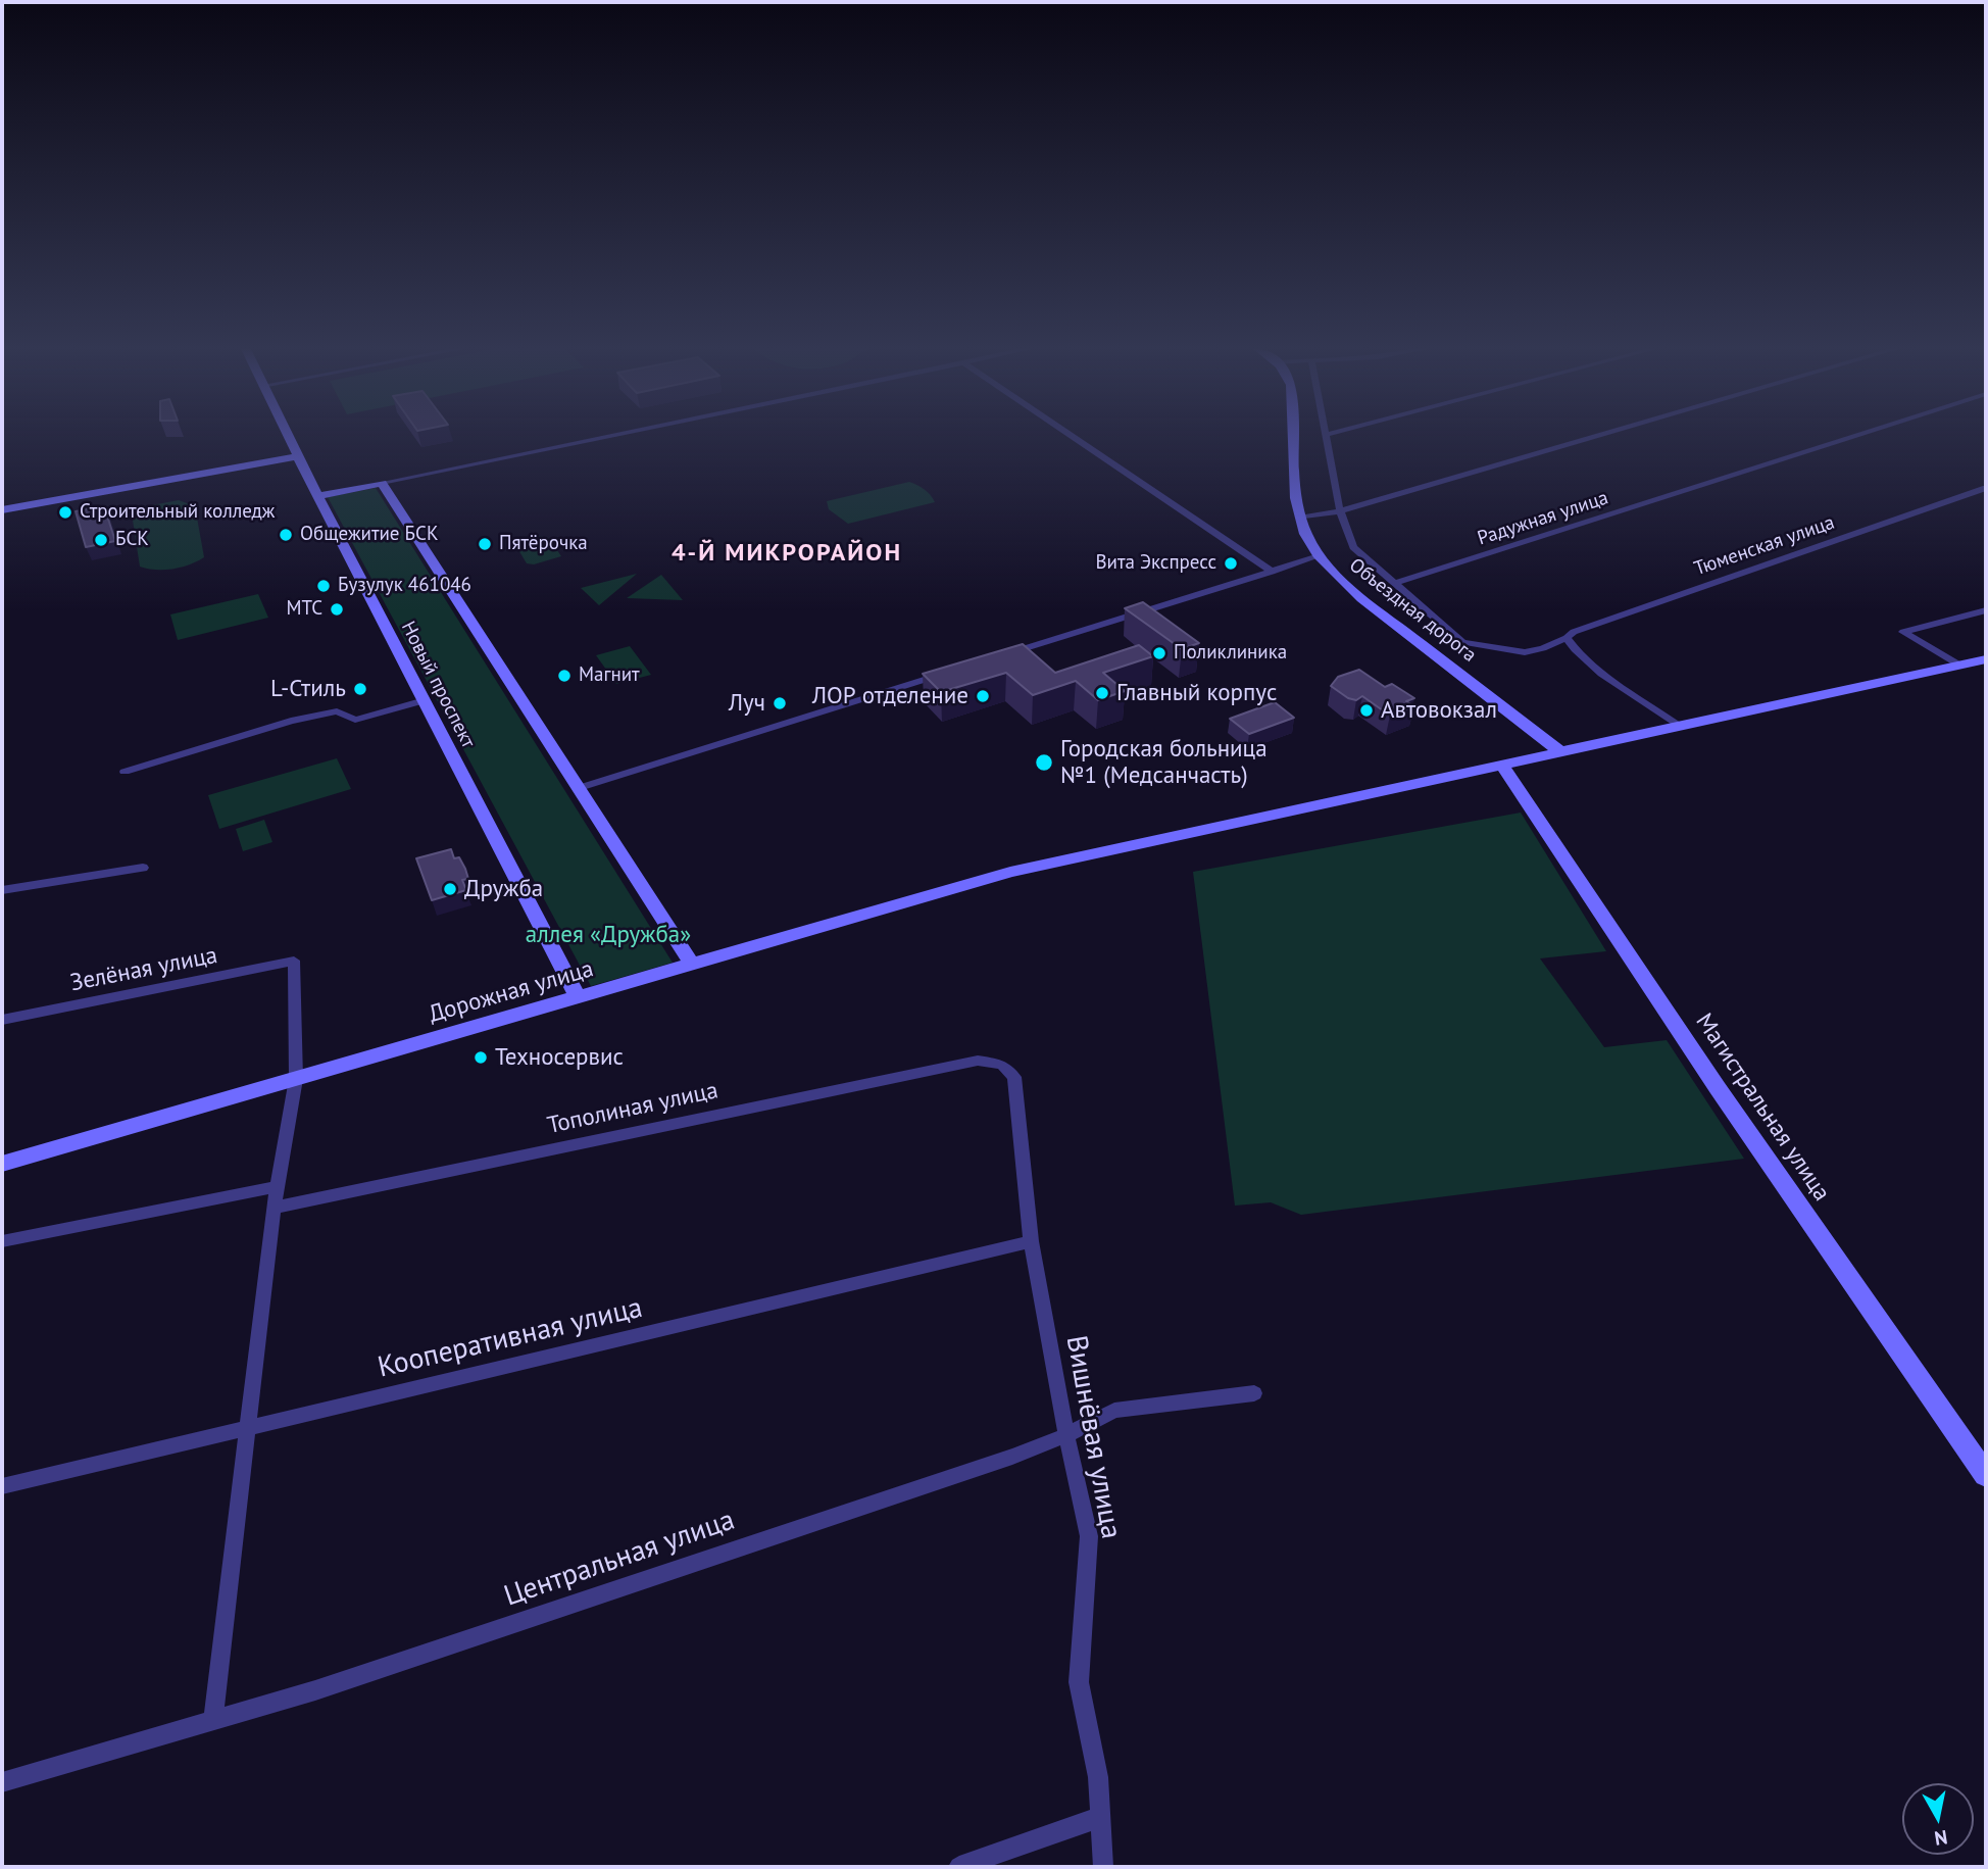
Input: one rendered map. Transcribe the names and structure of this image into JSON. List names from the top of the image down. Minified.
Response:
{"streets":{"street":["Радужная улица","Тюменская улица","Объездная дорога","Новый проспект","Зелёная улица","Дорожная улица","Магистральная улица","Тополиная улица","Кооперативная улица","Вишнёвая улица","Центральная улица"]},"crossings":[["Радужная улица","Тюменская улица"],["Объездная дорога","Дорожная улица"],["Новый проспект","Дорожная улица"],["Зелёная улица","Дорожная улица"],["Дорожная улица","Магистральная улица"],["Тополиная улица","Вишнёвая улица"],["Кооперативная улица","Вишнёвая улица"],["Вишнёвая улица","Центральная улица"]],"districts":["4-Й МИКРОРАЙОН"],"parks":["аллея «Дружба»"],"places":["Строительный колледж","Общежитие БСК","БСК","Пятёрочка","Вита Экспресс","Бузулук 461046","МТС","Поликлиника","Магнит","L-Стиль","Главный корпус","ЛОР отделение","Луч","Автовокзал","Городская больница №1 (Медсанчасть)","Дружба","Техносервис"],"north":"bottom"}
